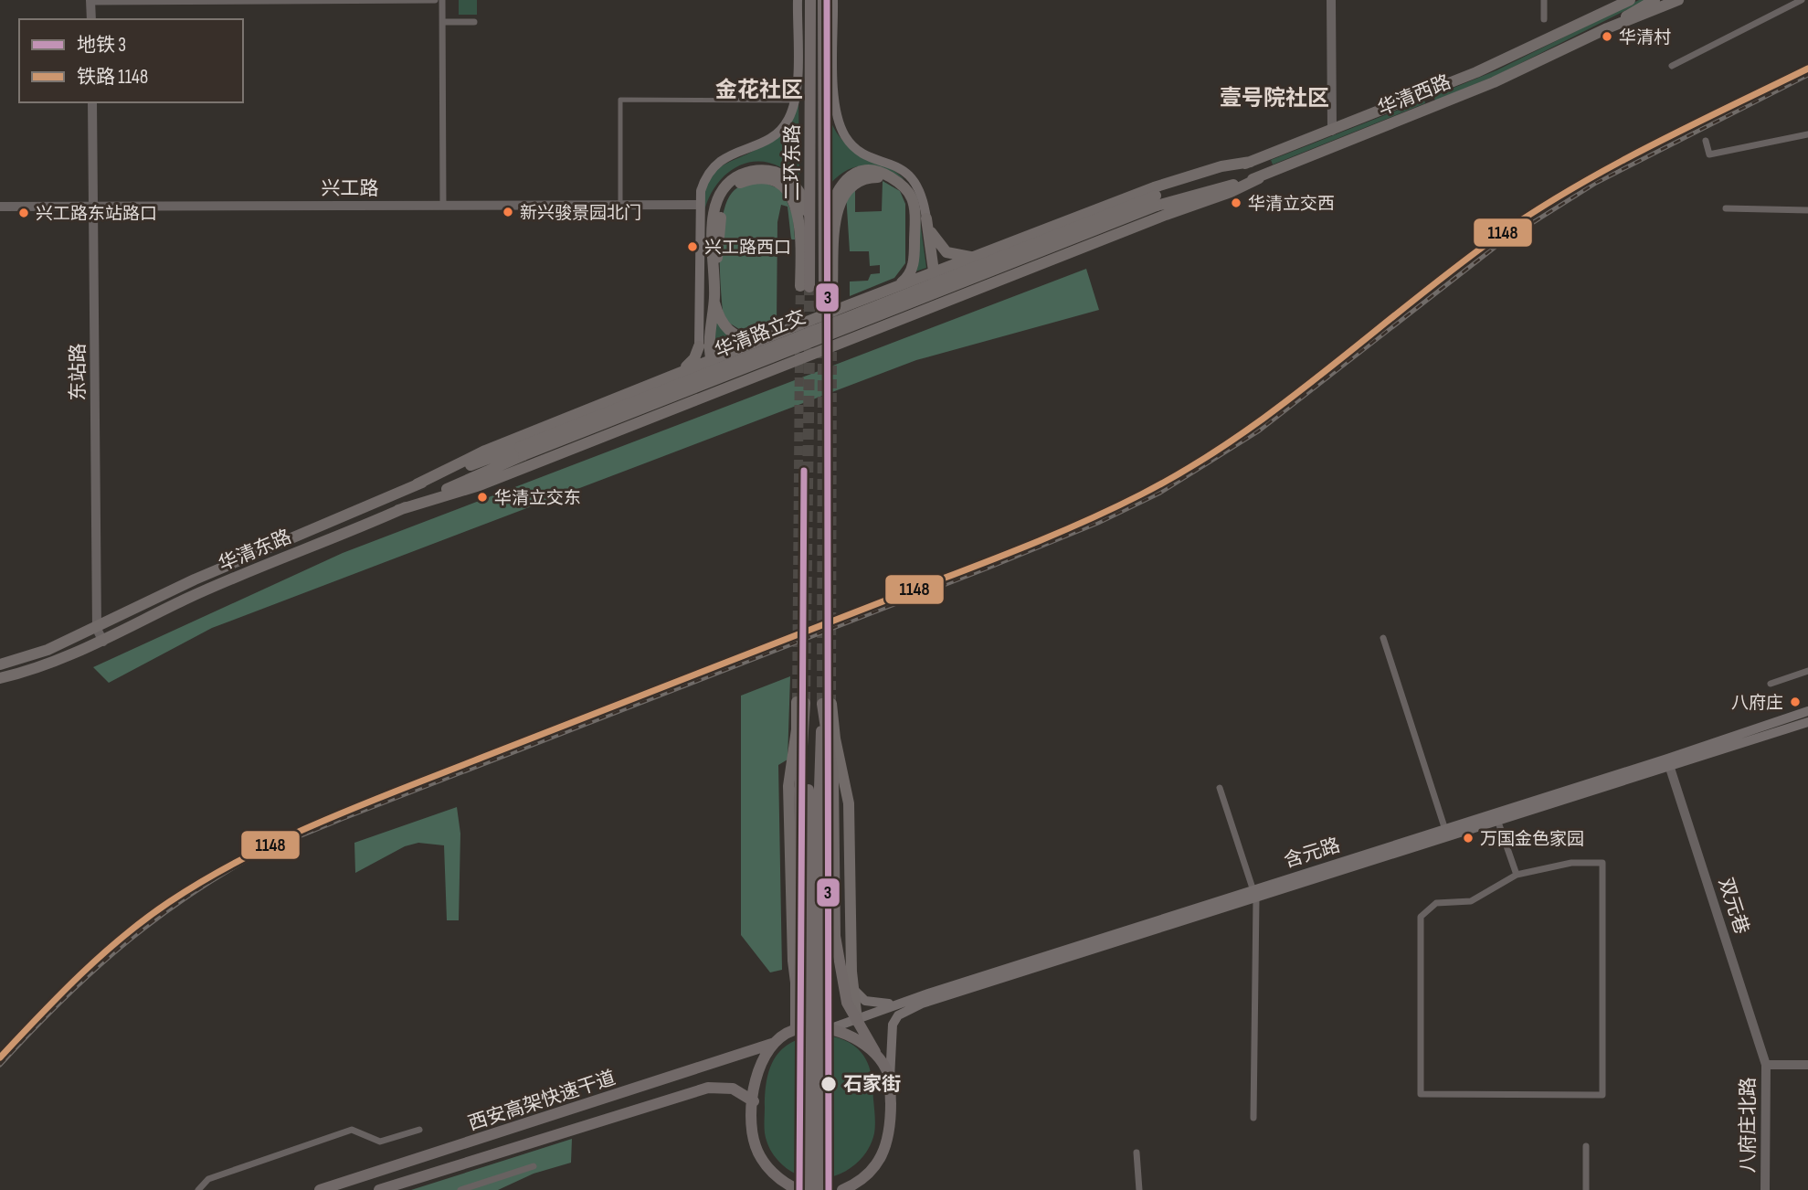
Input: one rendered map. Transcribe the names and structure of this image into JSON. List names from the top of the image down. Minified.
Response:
{"streets":{"highway":["二环东路","西安高架快速干道"],"main road":["华清西路","华清路立交","华清东路","含元路"],"street":["兴工路","东站路","双元巷","八府庄北路"]},"crossings":[["华清西路","华清路立交"],["兴工路","东站路"],["华清路立交","华清东路"],["东站路","华清东路"],["含元路","双元巷"],["双元巷","八府庄北路"]],"districts":["金花社区","壹号院社区"],"places":["华清村","华清立交西","新兴骏景园北门","兴工路东站路口","兴工路西口","华清立交东","八府庄","万国金色家园","石家街"],"lines":["metro line 3","rail line 1148"],"legend":["地铁 3","铁路 1148"]}
